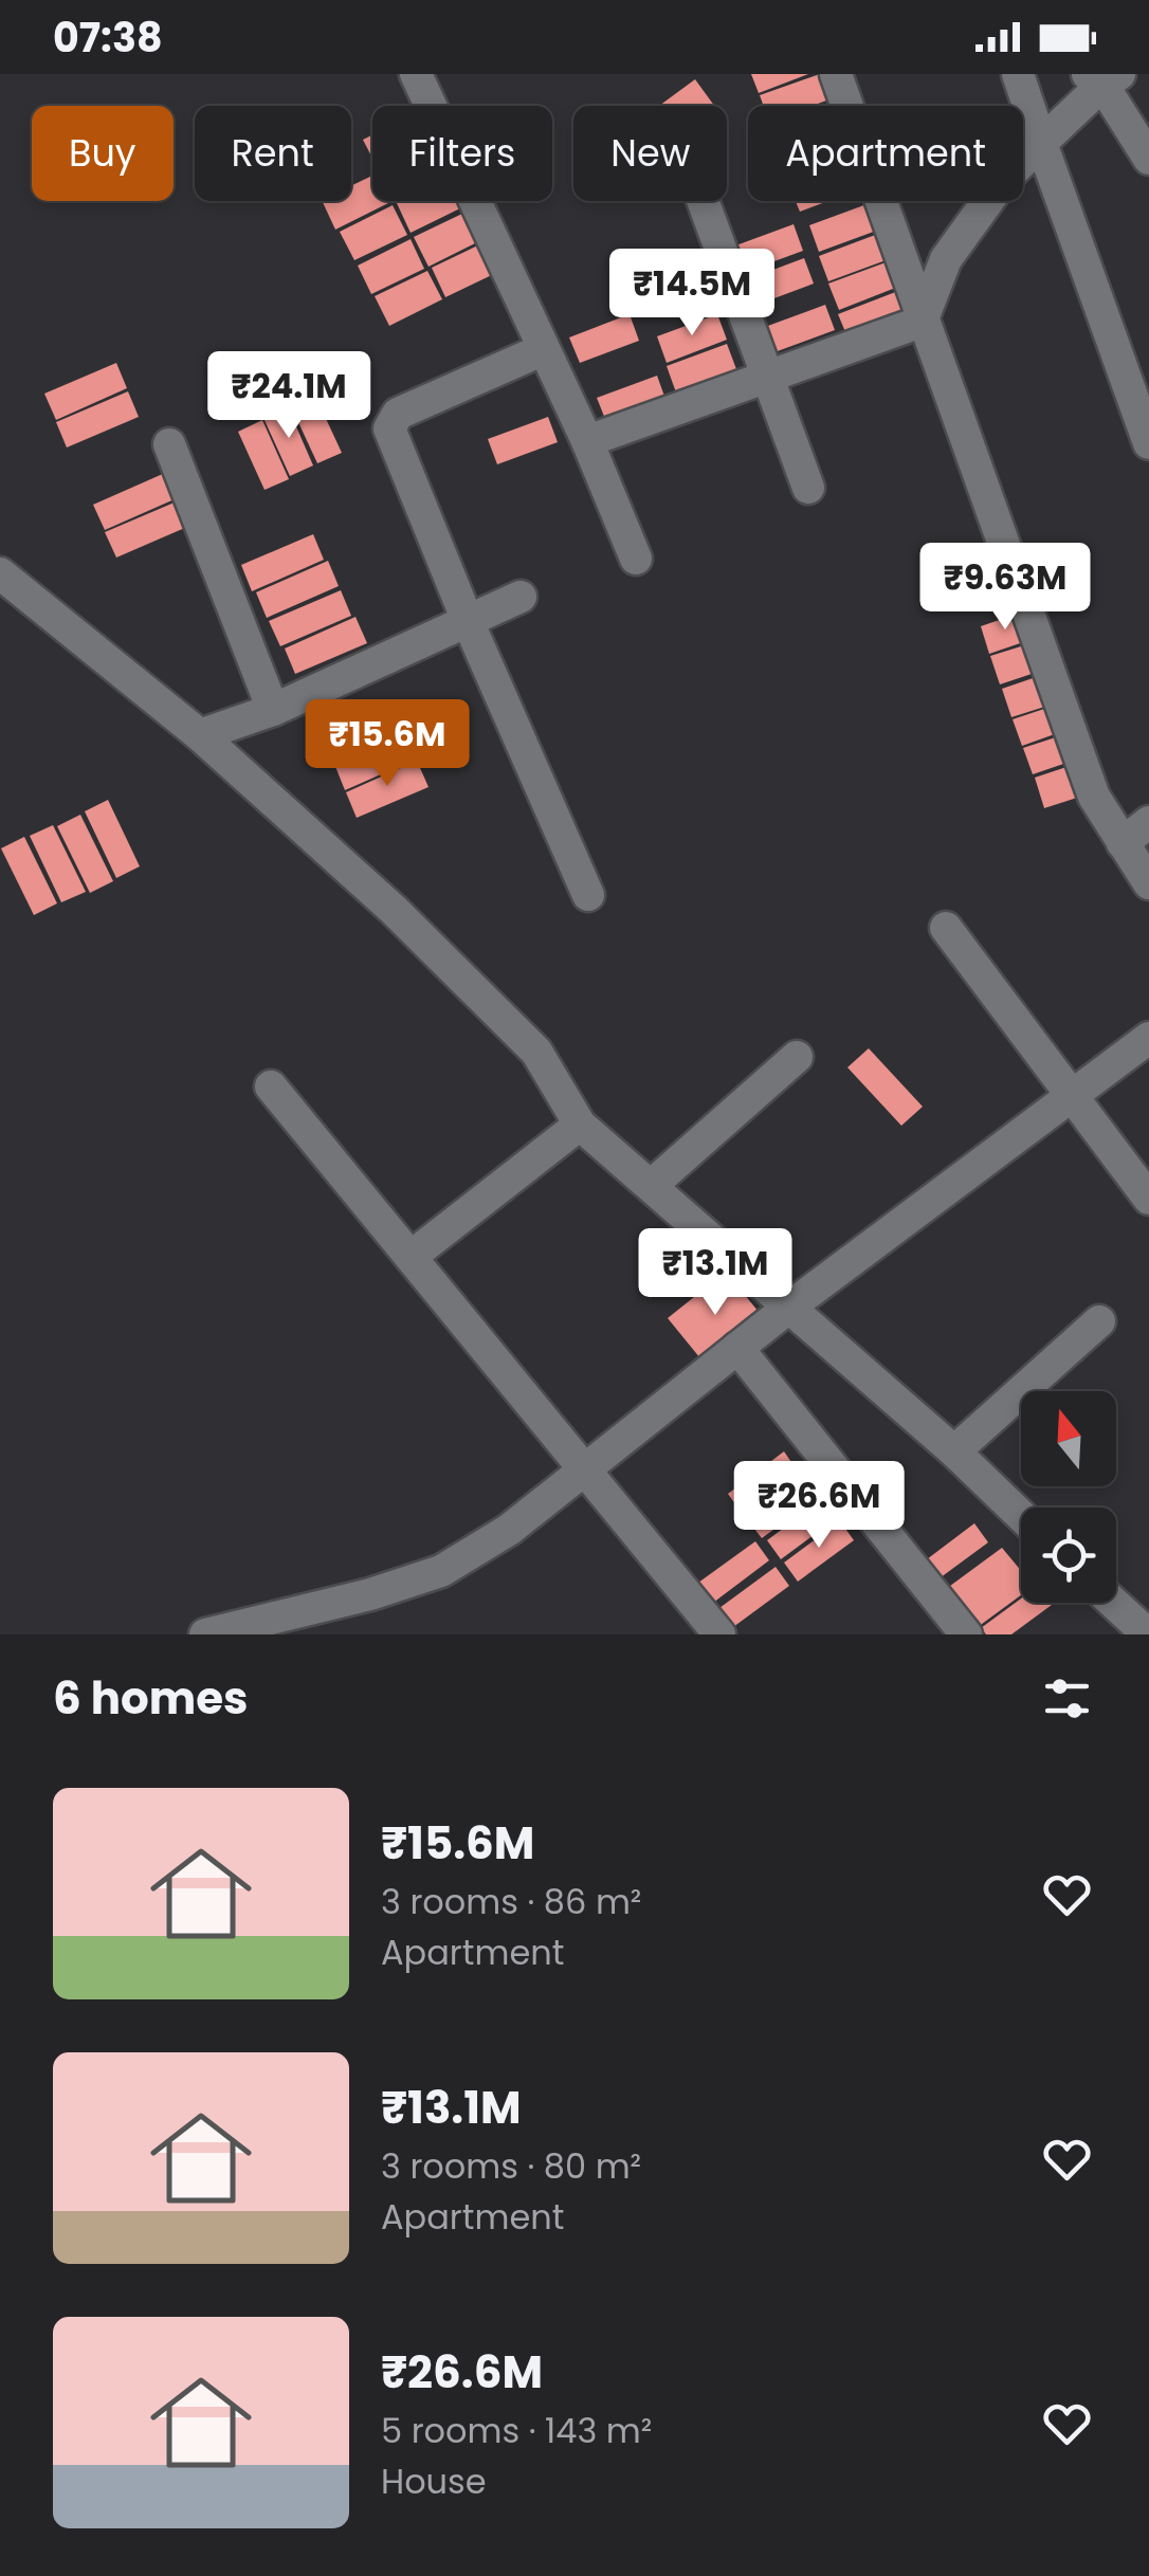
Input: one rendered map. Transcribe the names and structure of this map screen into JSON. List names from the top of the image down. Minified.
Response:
{"north":"top","page":{"status":"07:38","chip":["Buy","Rent","Filters","New","Apartment"],"price":["₹14.5M","₹24.1M","₹9.63M","₹15.6M","₹13.1M","₹26.6M"],"heading":"6 homes","list":[{"name":"₹15.6M","note":"3 rooms · 86 m² · Apartment"},{"name":"₹13.1M","note":"3 rooms · 80 m² · Apartment"},{"name":"₹26.6M","note":"5 rooms · 143 m² · House"}]}}
